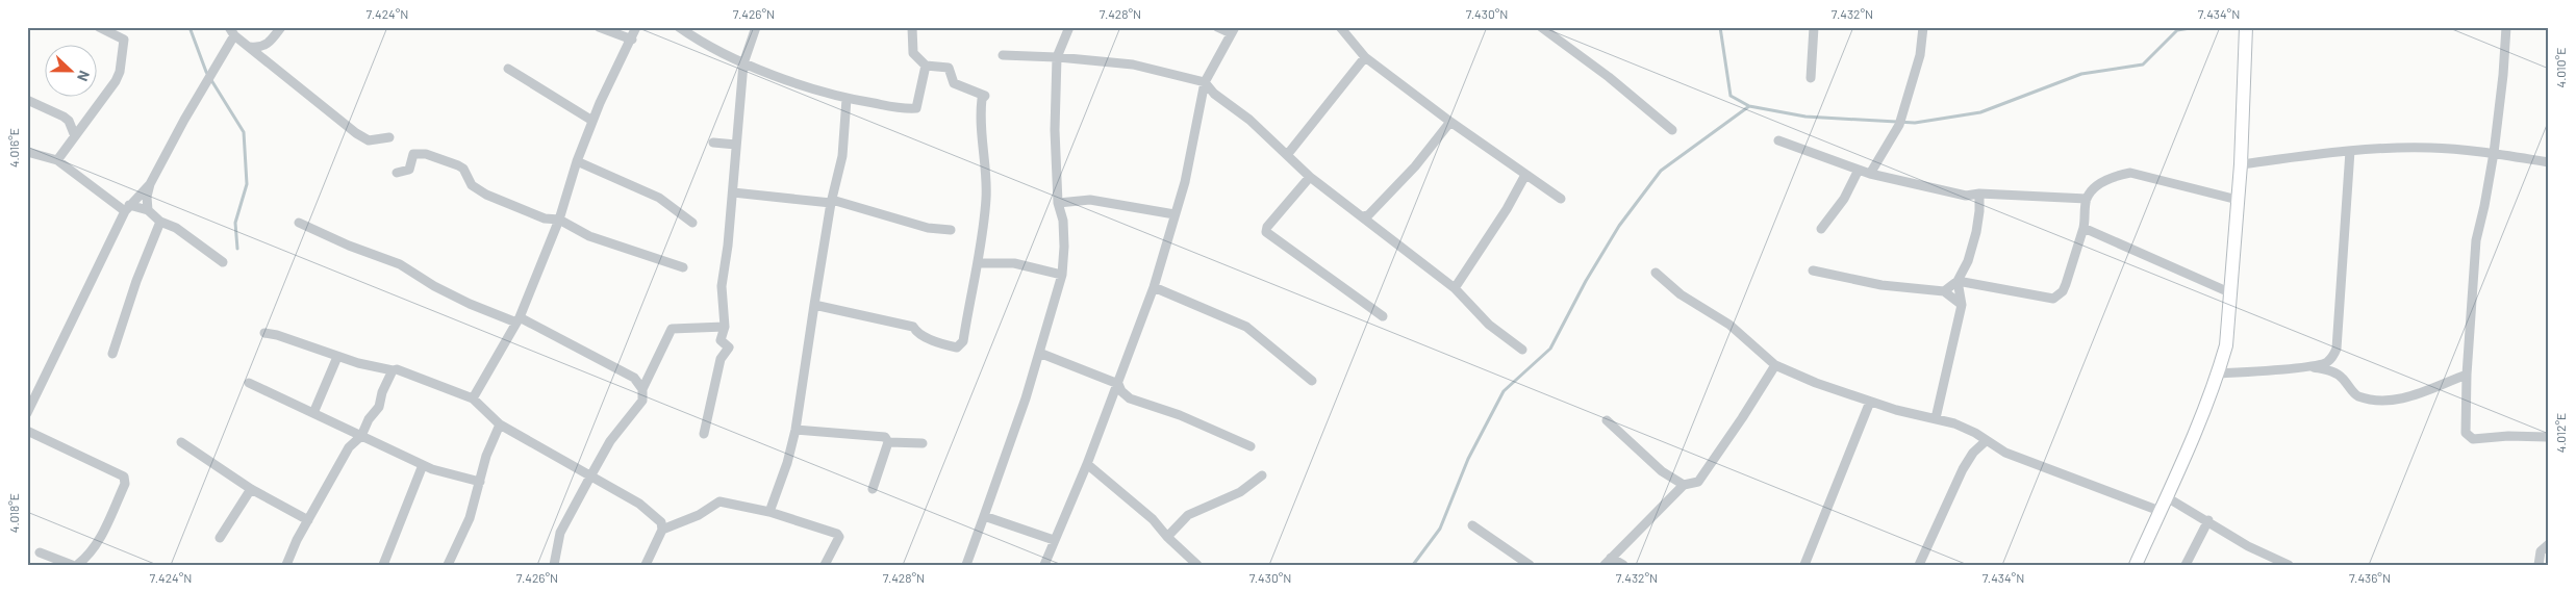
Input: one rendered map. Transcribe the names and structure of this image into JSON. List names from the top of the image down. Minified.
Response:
{"north":"right","coordinates":["7.424°N","7.426°N","7.428°N","7.430°N","7.432°N","7.434°N","4.010°E","4.016°E","4.012°E","4.018°E","7.436°N"]}
